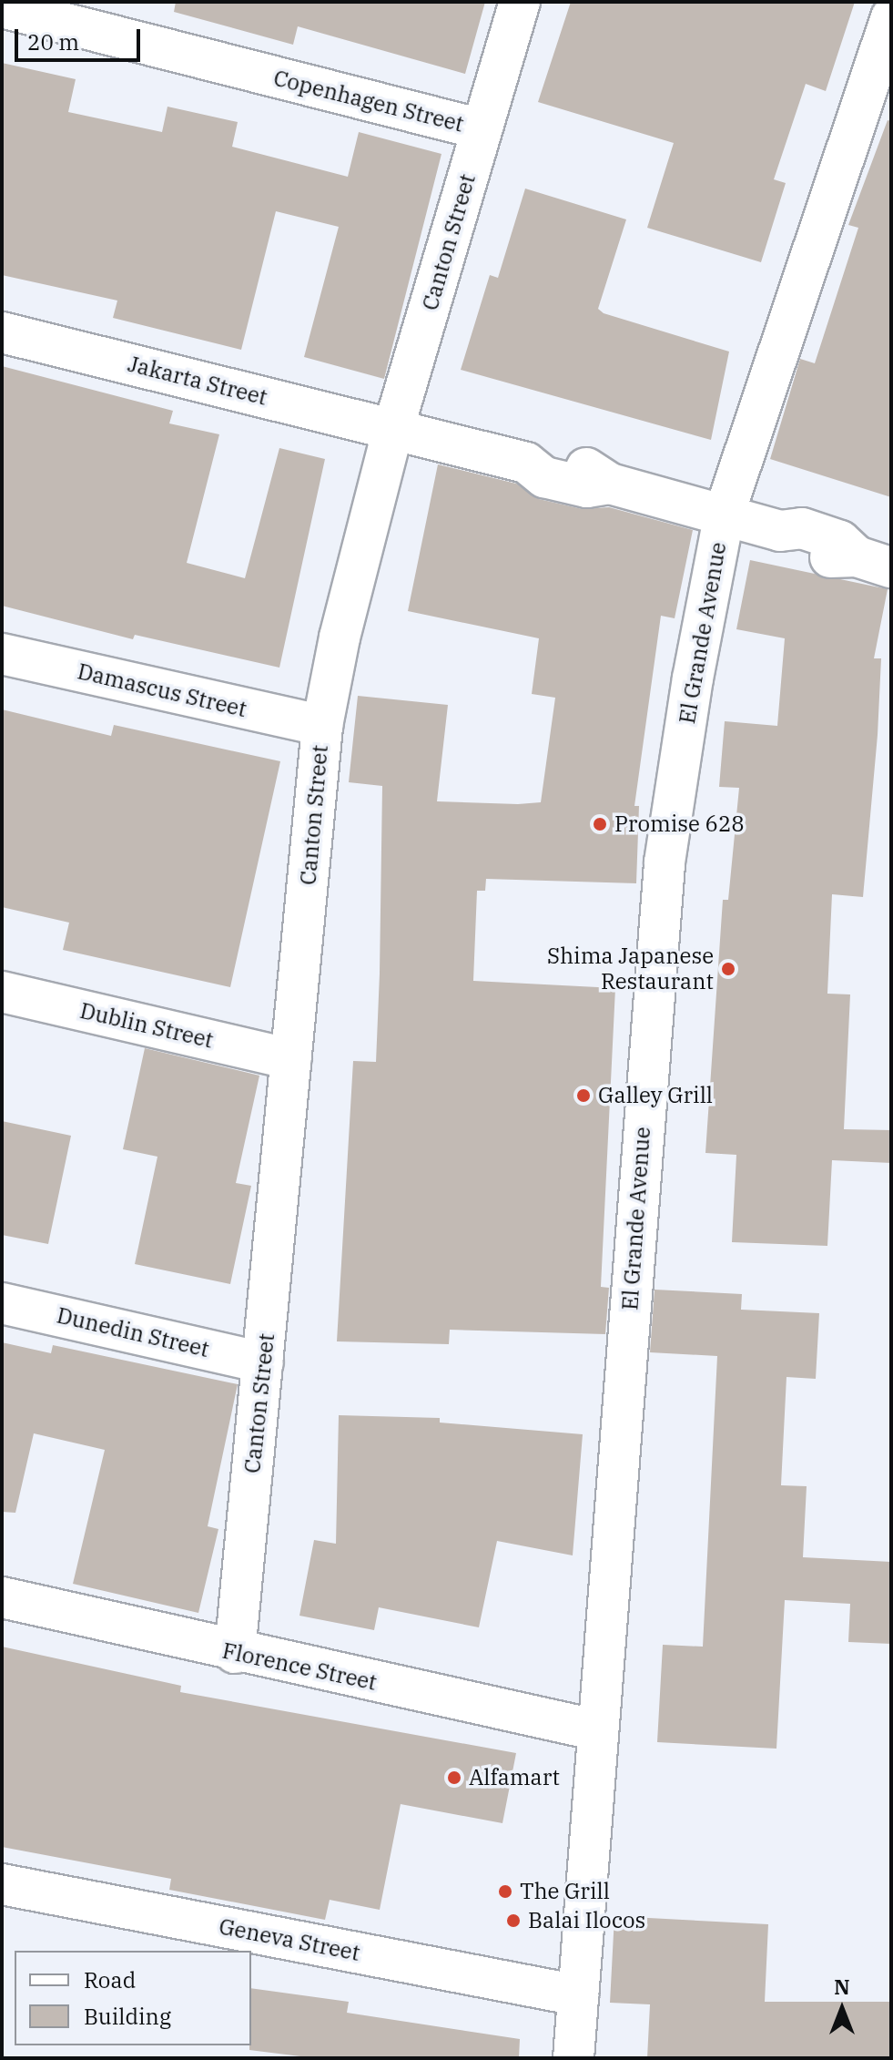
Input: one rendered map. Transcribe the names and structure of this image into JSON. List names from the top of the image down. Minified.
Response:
{"streets":{"street":["Copenhagen Street","Canton Street","Jakarta Street","El Grande Avenue","Damascus Street","Dublin Street","Dunedin Street","Florence Street","Geneva Street"]},"crossings":[["Copenhagen Street","Canton Street"],["Canton Street","Jakarta Street"],["Canton Street","Damascus Street"],["Canton Street","Dublin Street"],["Canton Street","Dunedin Street"],["Canton Street","Florence Street"],["Jakarta Street","El Grande Avenue"],["El Grande Avenue","Florence Street"],["El Grande Avenue","Geneva Street"]],"places":["Promise 628","Shima Japanese Restaurant","Galley Grill","Alfamart","The Grill","Balai Ilocos"],"legend":["Road","Building"],"scale_bar":"20 m","north":"top"}
